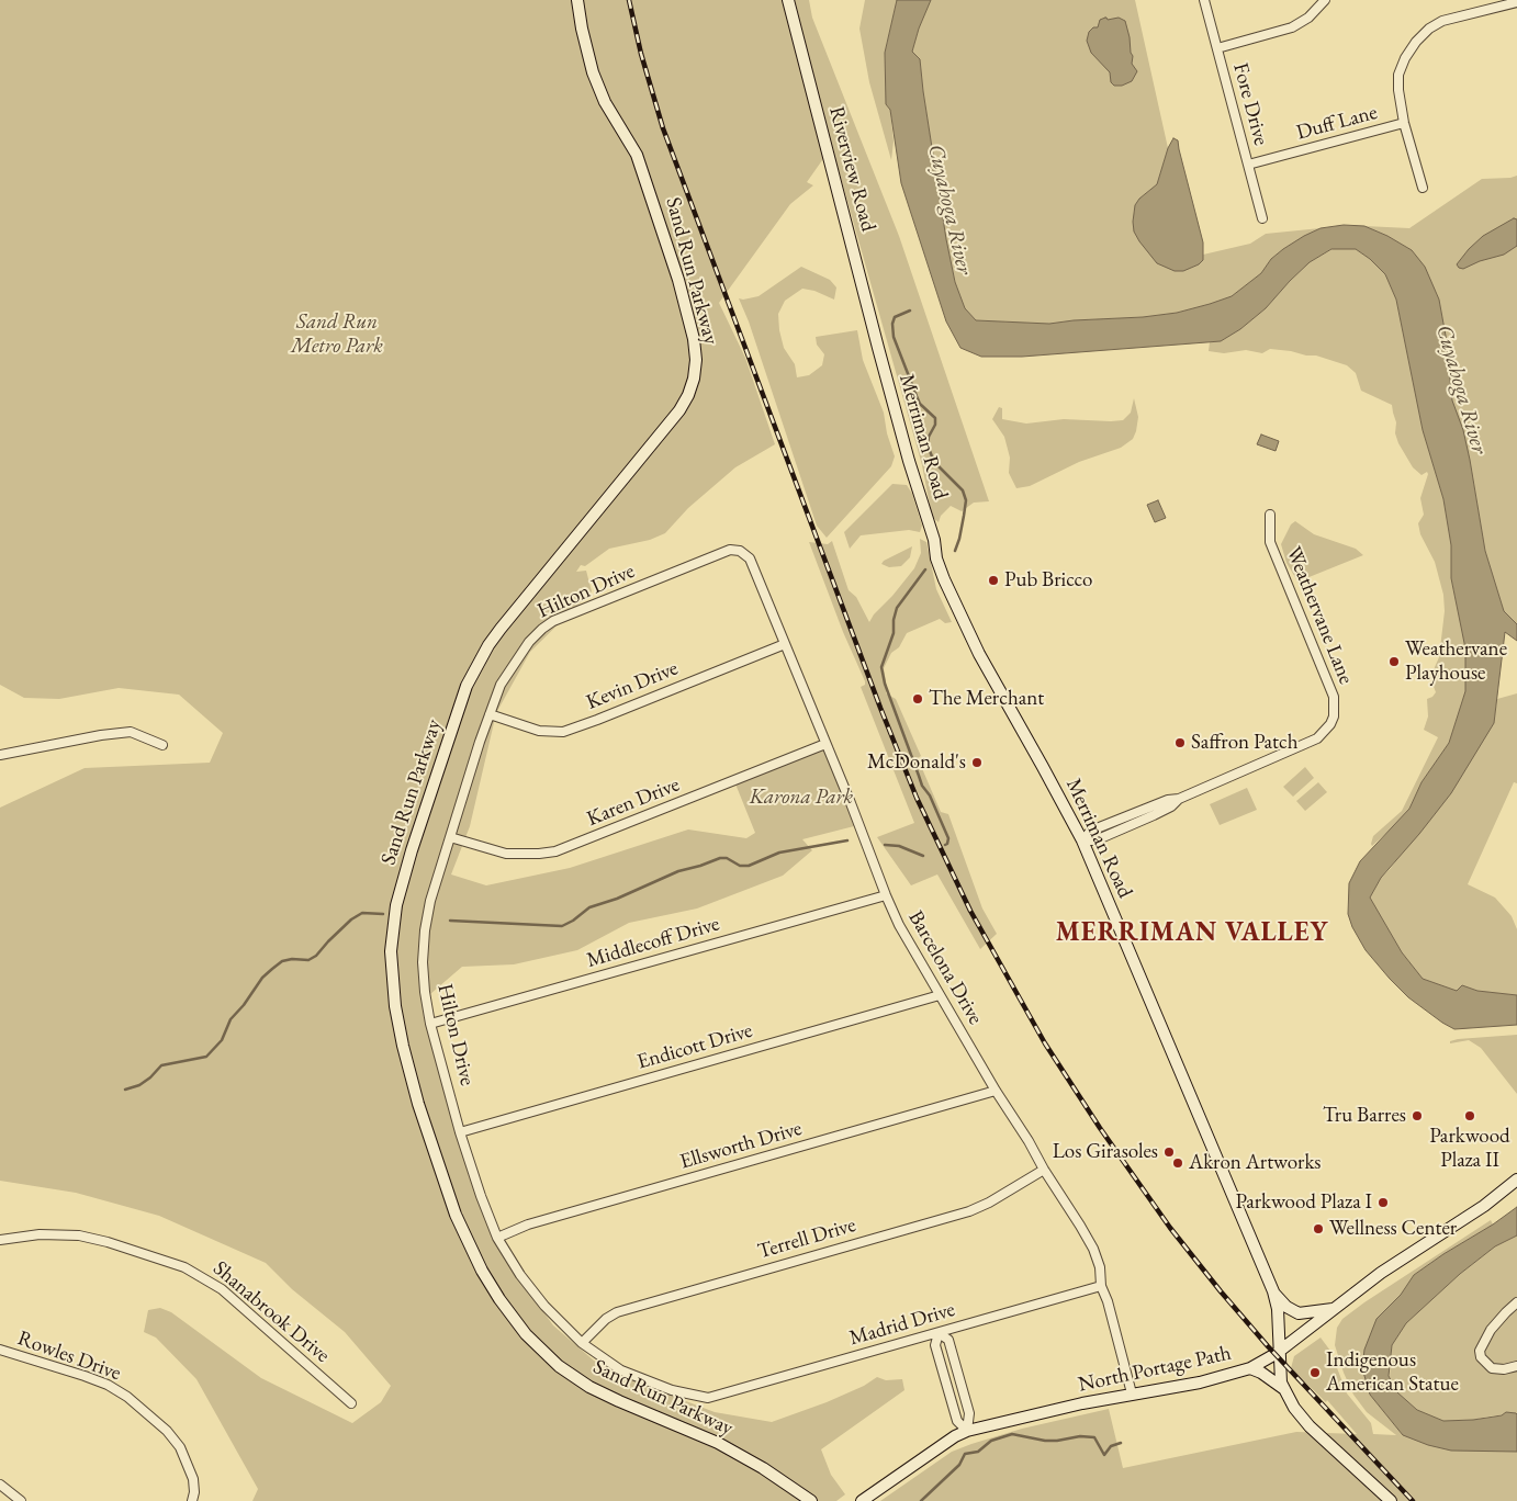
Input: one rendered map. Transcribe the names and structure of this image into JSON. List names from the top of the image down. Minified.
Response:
{"streets":{"main road":["Riverview Road","Sand Run Parkway","Merriman Road","North Portage Path"],"street":["Fore Drive","Duff Lane","Hilton Drive","Weathervane Lane","Kevin Drive","Karen Drive","Middlecoff Drive","Barcelona Drive","Endicott Drive","Ellsworth Drive","Terrell Drive","Shanabrook Drive","Madrid Drive","Rowles Drive"]},"crossings":[["Fore Drive","Duff Lane"],["Riverview Road","Merriman Road"],["Merriman Road","Weathervane Lane"],["Merriman Road","North Portage Path"],["Hilton Drive","Kevin Drive"],["Hilton Drive","Karen Drive"],["Hilton Drive","Middlecoff Drive"],["Hilton Drive","Barcelona Drive"],["Hilton Drive","Endicott Drive"],["Hilton Drive","Ellsworth Drive"],["Hilton Drive","Terrell Drive"],["Hilton Drive","Madrid Drive"],["Kevin Drive","Barcelona Drive"],["Karen Drive","Barcelona Drive"],["Middlecoff Drive","Barcelona Drive"],["Barcelona Drive","Endicott Drive"],["Barcelona Drive","Ellsworth Drive"],["Barcelona Drive","Terrell Drive"],["Barcelona Drive","Madrid Drive"],["Barcelona Drive","North Portage Path"]],"districts":["MERRIMAN VALLEY"],"water":["Cuyahoga River"],"parks":["Sand Run Metro Park","Karona Park"],"places":["Pub Bricco","Weathervane Playhouse","The Merchant","Saffron Patch","McDonald's","Tru Barres","Parkwood Plaza II","Los Girasoles","Akron Artworks","Parkwood Plaza I","Wellness Center","Indigenous American Statue"]}
